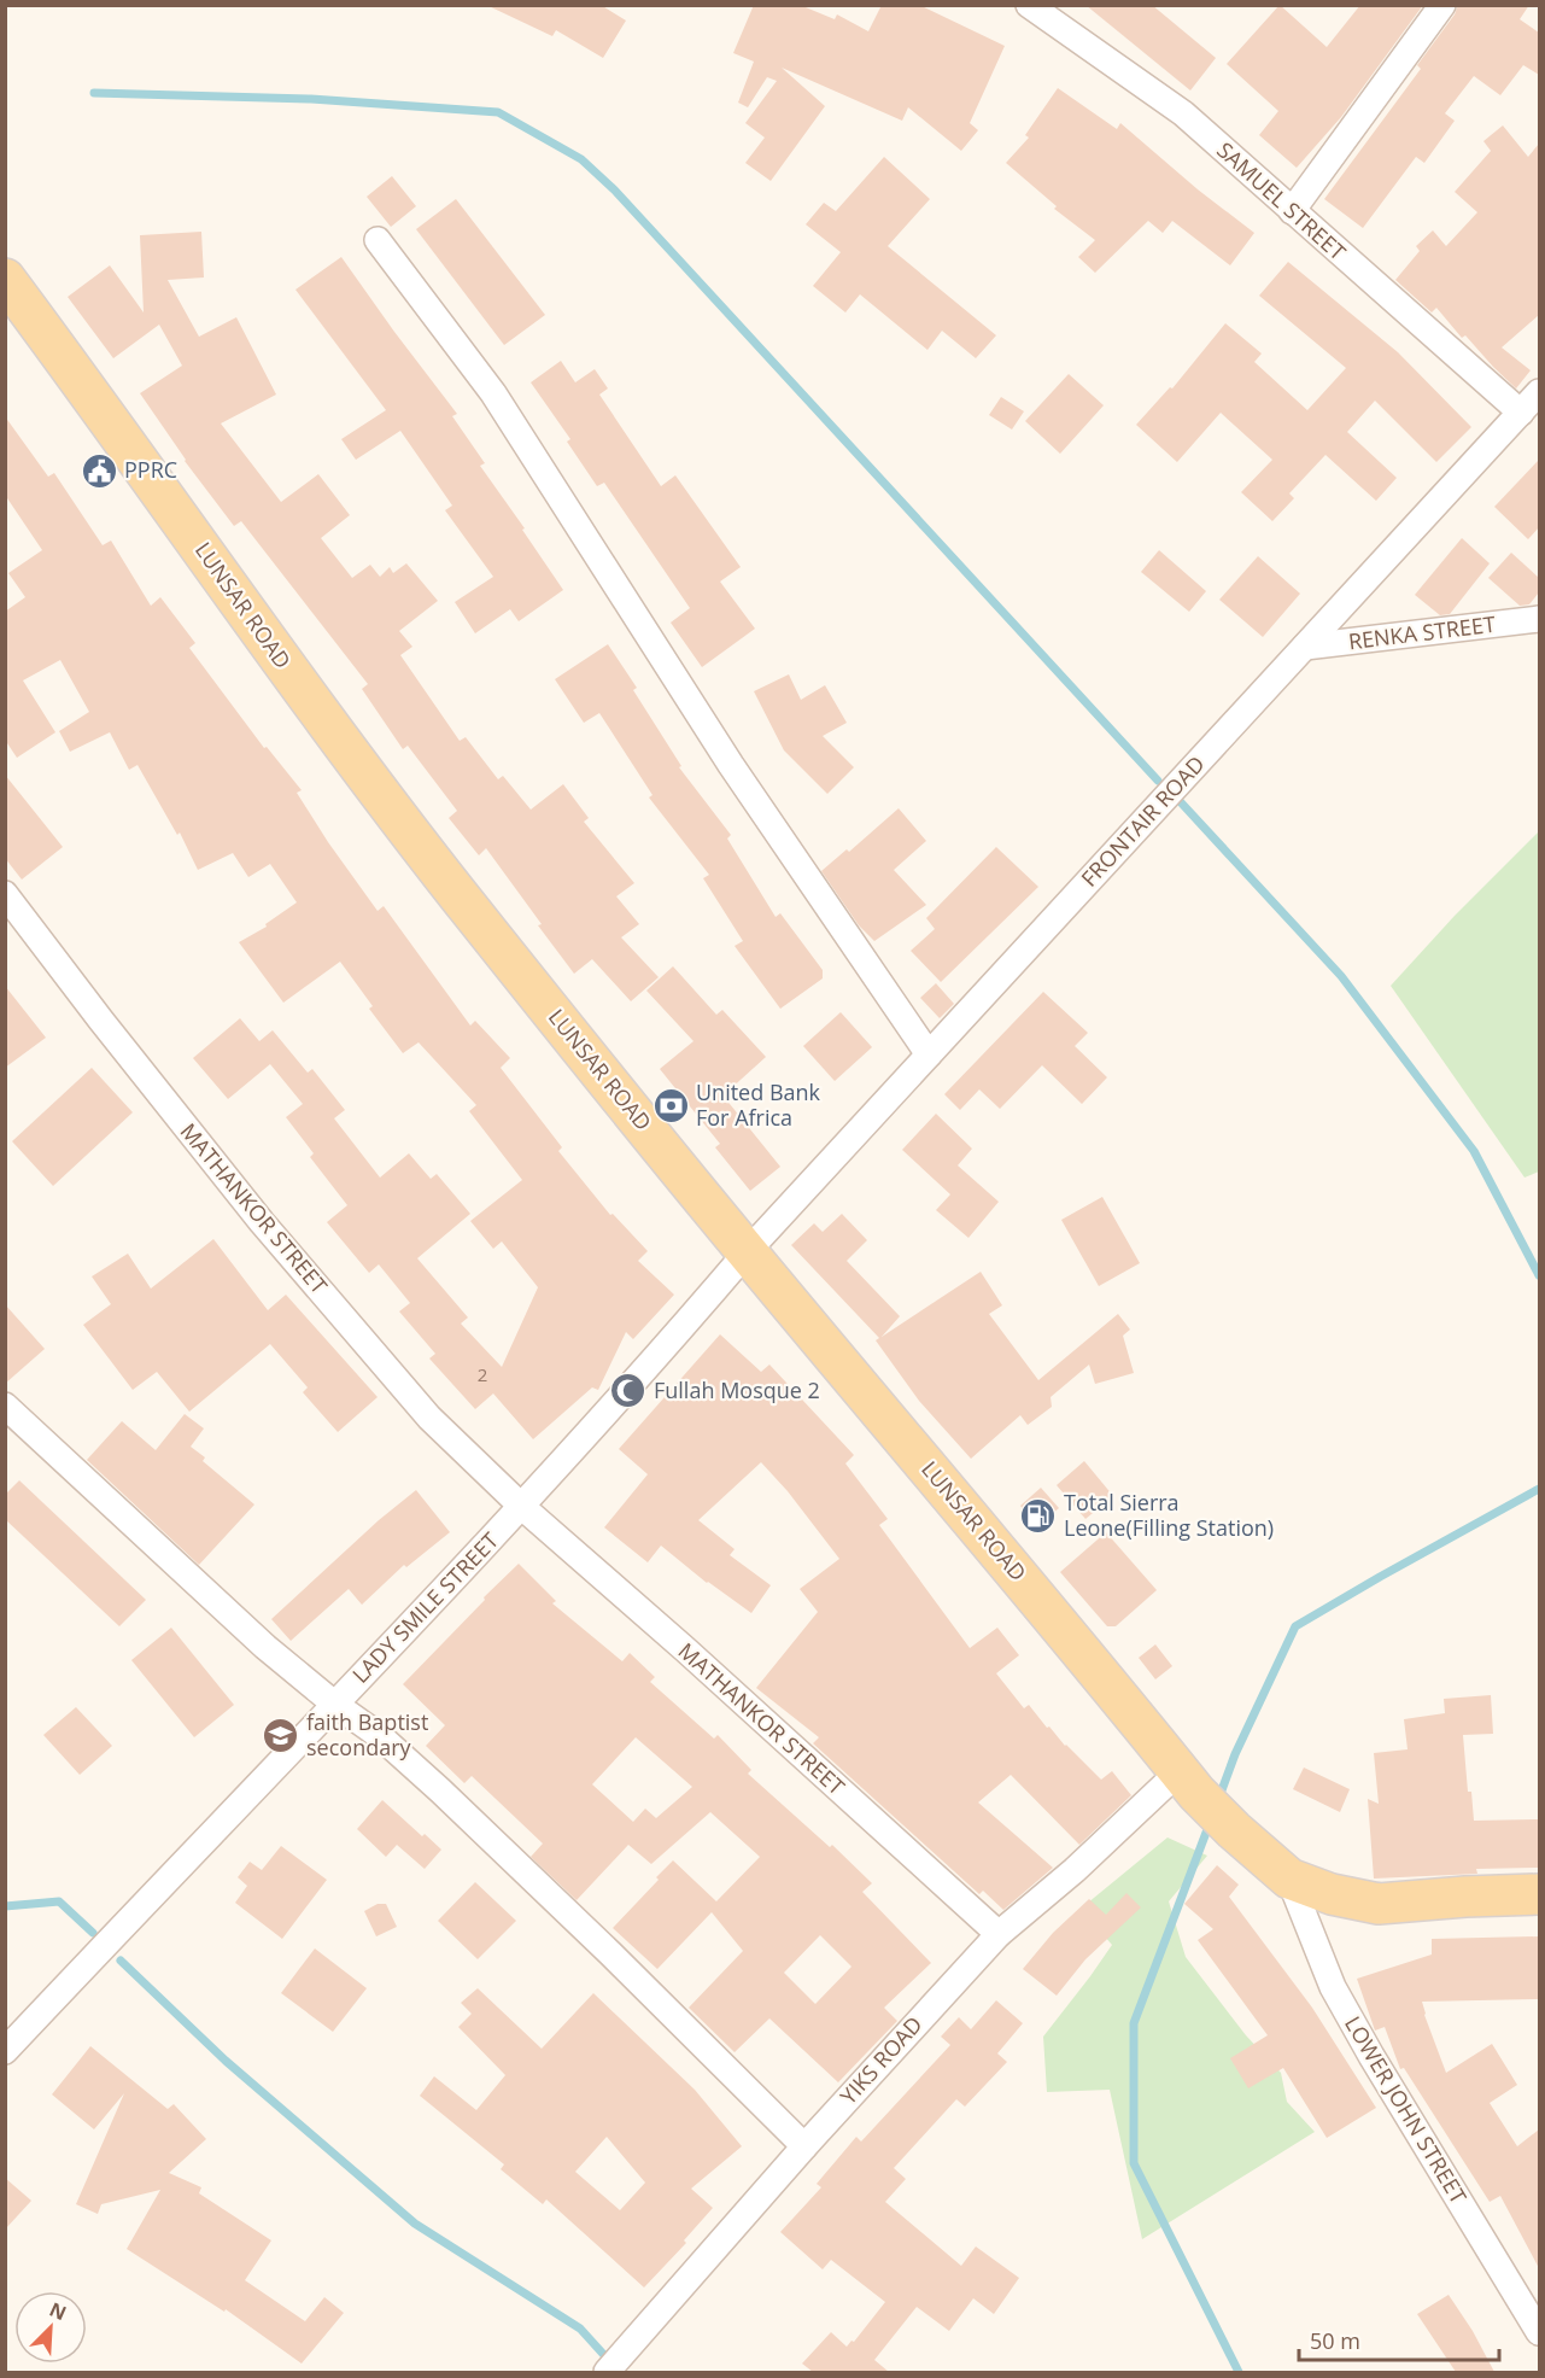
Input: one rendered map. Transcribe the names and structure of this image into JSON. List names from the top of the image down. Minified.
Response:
{"streets":{"main road":["LUNSAR ROAD"],"street":["SAMUEL STREET","RENKA STREET","FRONTAIR ROAD","MATHANKOR STREET","LADY SMILE STREET","YIKS ROAD","LOWER JOHN STREET"]},"crossings":[["SAMUEL STREET","FRONTAIR ROAD"],["LUNSAR ROAD","FRONTAIR ROAD"],["LUNSAR ROAD","LADY SMILE STREET"],["LUNSAR ROAD","YIKS ROAD"],["LUNSAR ROAD","LOWER JOHN STREET"],["RENKA STREET","FRONTAIR ROAD"],["FRONTAIR ROAD","LADY SMILE STREET"],["MATHANKOR STREET","LADY SMILE STREET"],["MATHANKOR STREET","YIKS ROAD"]],"places":{"public building":["PPRC"],"bank":["United Bank For Africa"],"mosque":["Fullah Mosque 2"],"fuel station":["Total Sierra Leone(Filling Station)"],"school or university":["faith Baptist secondary"]},"house_numbers":["2"],"scale_bar":"50 m","north":"top right"}
